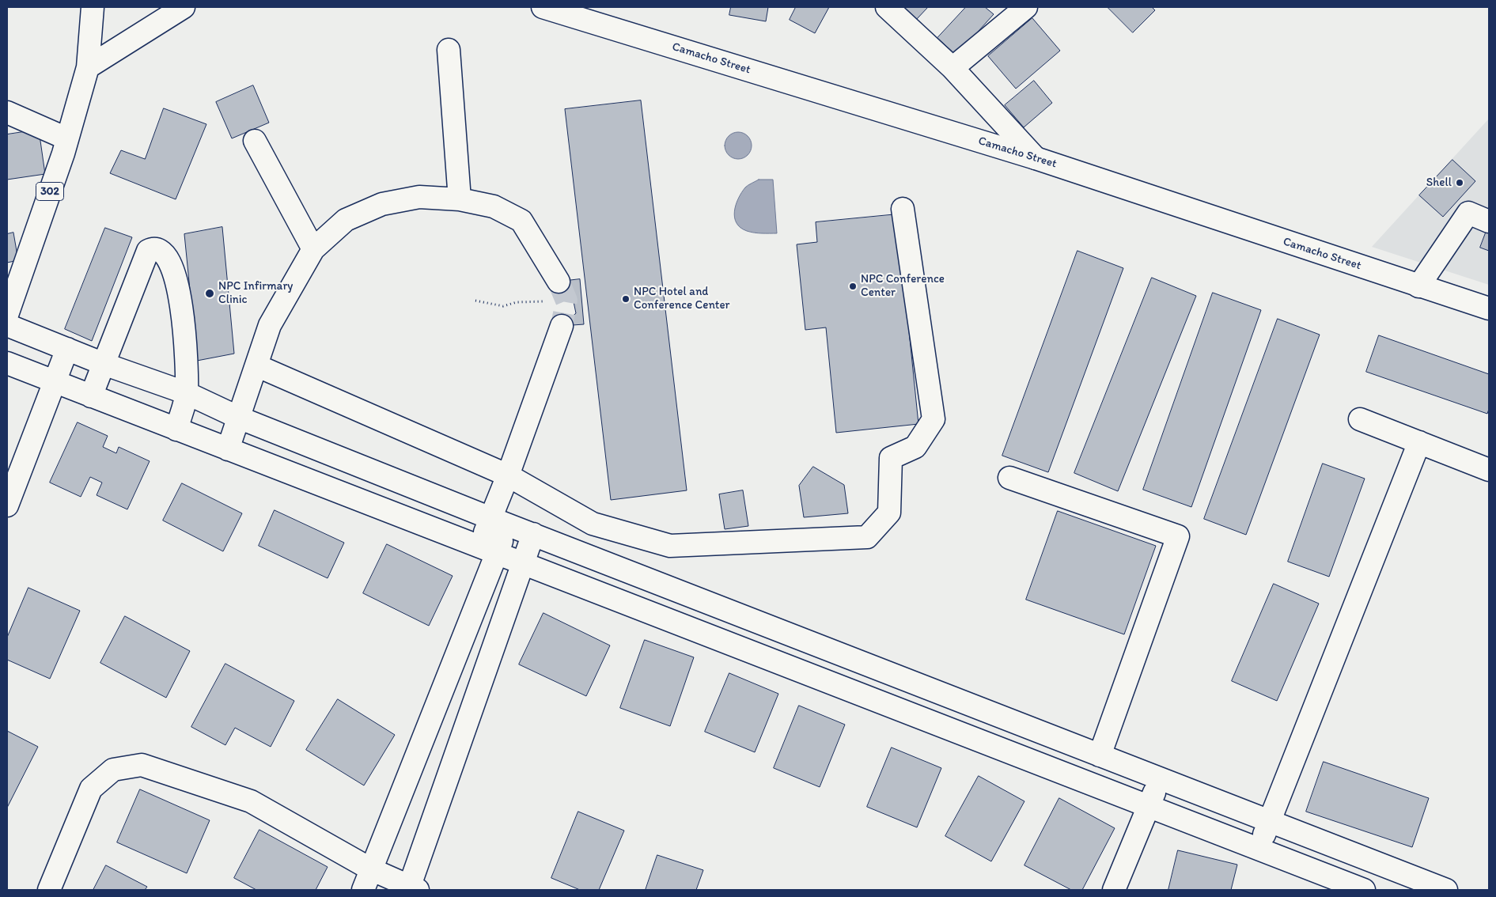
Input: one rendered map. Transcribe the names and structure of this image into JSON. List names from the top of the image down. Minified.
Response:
{"streets":{"street":["Camacho Street","302"]},"places":["Shell","NPC Conference Center","NPC Infirmary Clinic","NPC Hotel and Conference Center"]}
